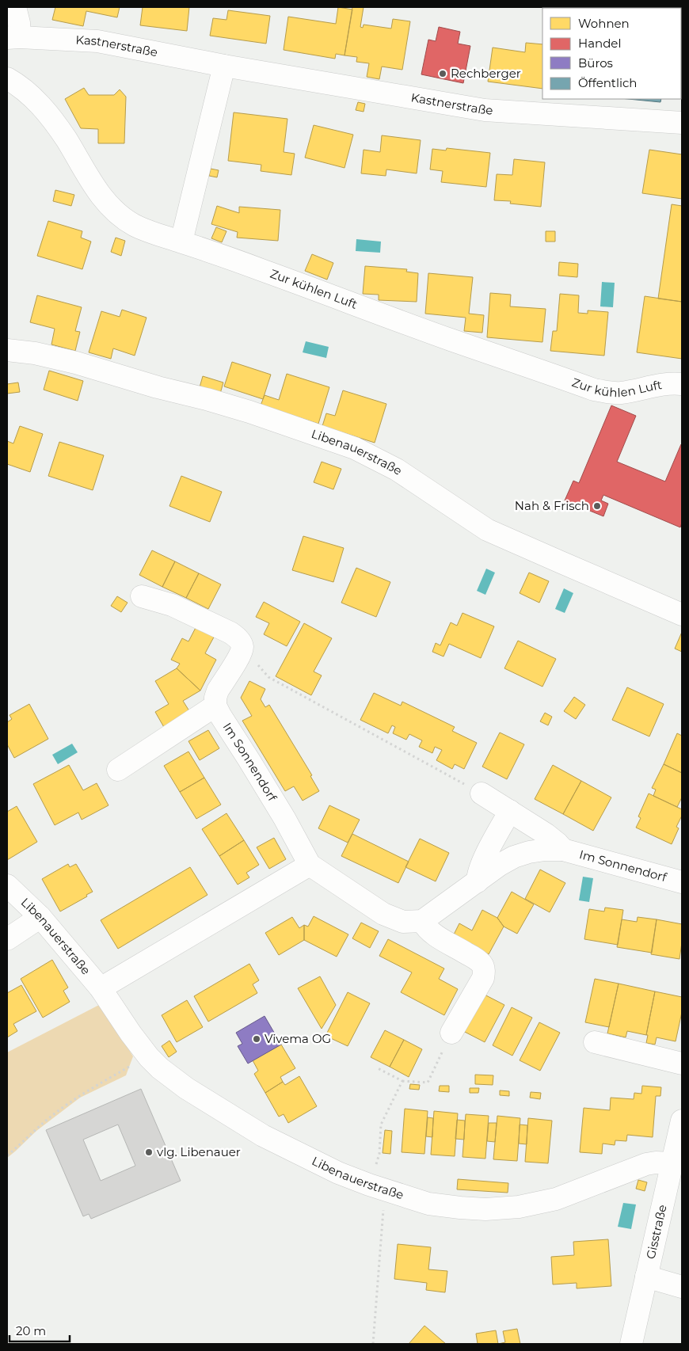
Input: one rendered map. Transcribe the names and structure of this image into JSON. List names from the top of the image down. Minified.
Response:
{"streets":{"street":["Kastnerstraße","Zur kühlen Luft","Libenauerstraße","Im Sonnendorf","Gisstraße"]},"crossings":[["Libenauerstraße","Gisstraße"]],"places":["Rechberger","Nah & Frisch","Vivema OG","vlg. Libenauer"],"legend":["Wohnen","Handel","Büros","Öffentlich"],"scale_bar":"20 m"}
